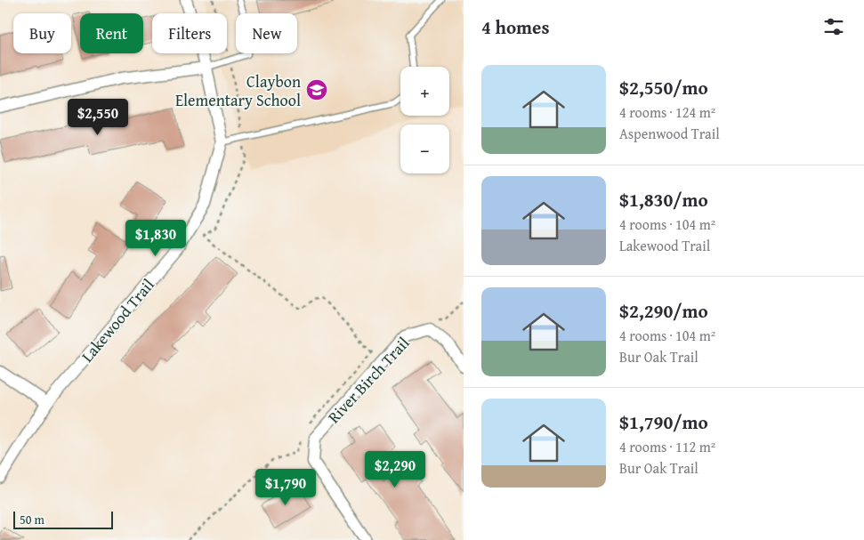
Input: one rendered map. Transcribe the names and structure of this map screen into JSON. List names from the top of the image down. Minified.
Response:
{"streets":{"street":["Lakewood Trail","River Birch Trail"]},"places":{"school or university":["Claybon Elementary School"]},"scale_bar":"50 m","page":{"heading":"4 homes","chip":["Buy","Rent","Filters","New"],"list":[{"name":"$2,550/mo","note":"4 rooms · 124 m² · Aspenwood Trail"},{"name":"$1,830/mo","note":"4 rooms · 104 m² · Lakewood Trail"},{"name":"$2,290/mo","note":"4 rooms · 104 m² · Bur Oak Trail"},{"name":"$1,790/mo","note":"4 rooms · 112 m² · Bur Oak Trail"}],"map_buttons":["+","−"],"price":["$2,550","$1,830","$2,290","$1,790"],"scale":"50 m"}}
